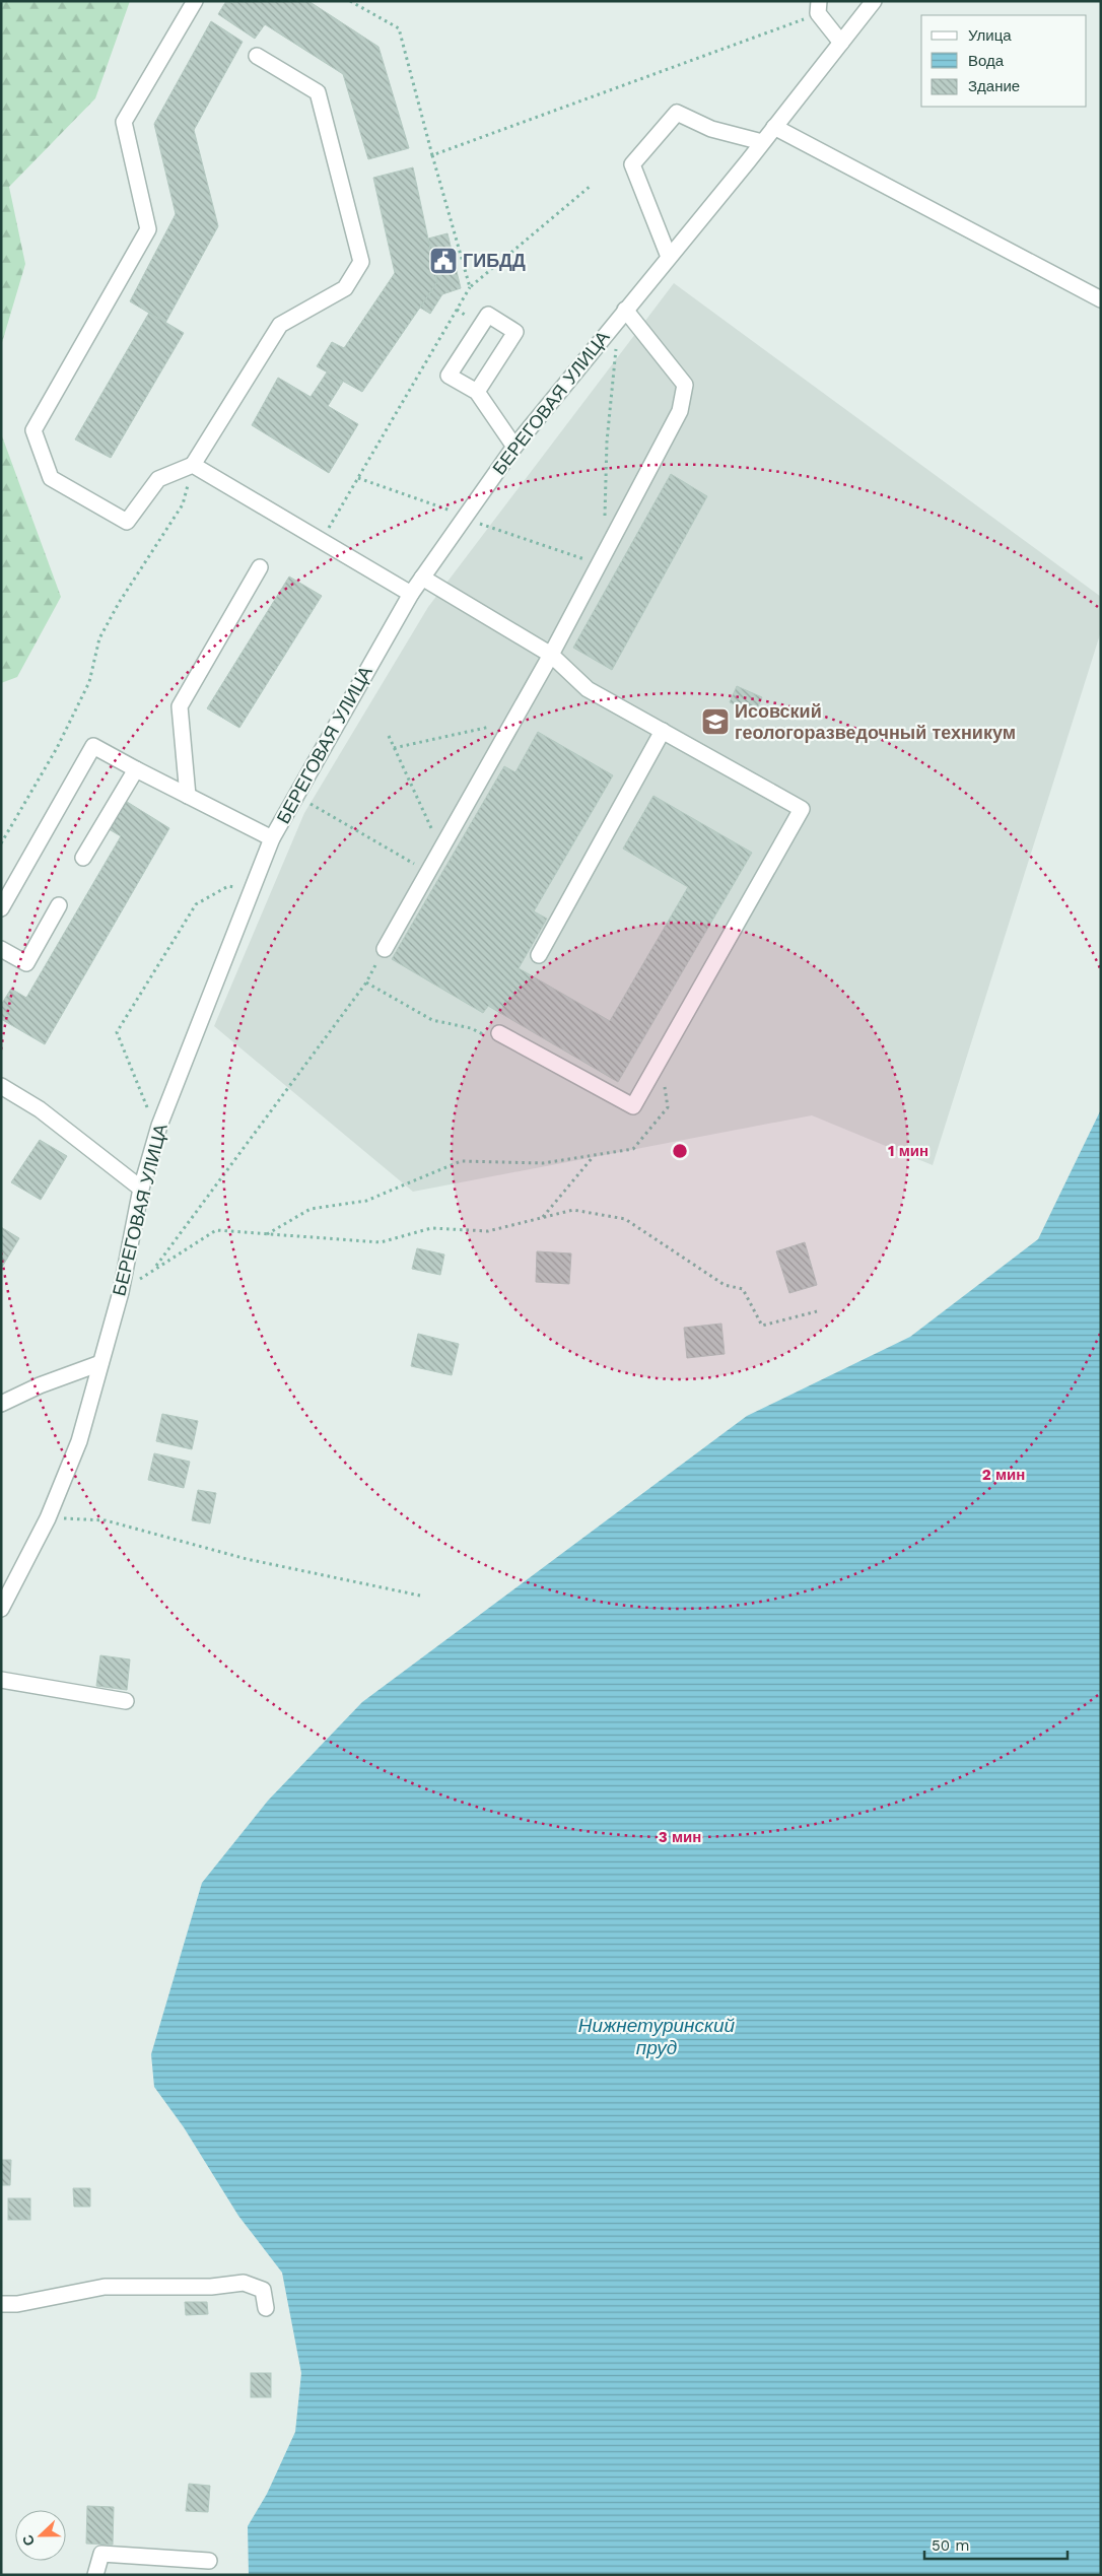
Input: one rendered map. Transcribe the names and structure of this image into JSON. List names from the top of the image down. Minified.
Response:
{"streets":{"street":["БЕРЕГОВАЯ УЛИЦА"]},"water":["Нижнетуринский пруд"],"places":{"public building":["ГИБДД"],"school or university":["Исовский геологоразведочный техникум"]},"legend":["Улица","Вода","Здание"],"scale_bar":"50 m","north":"left","rings":["1 мин","2 мин","3 мин"]}
